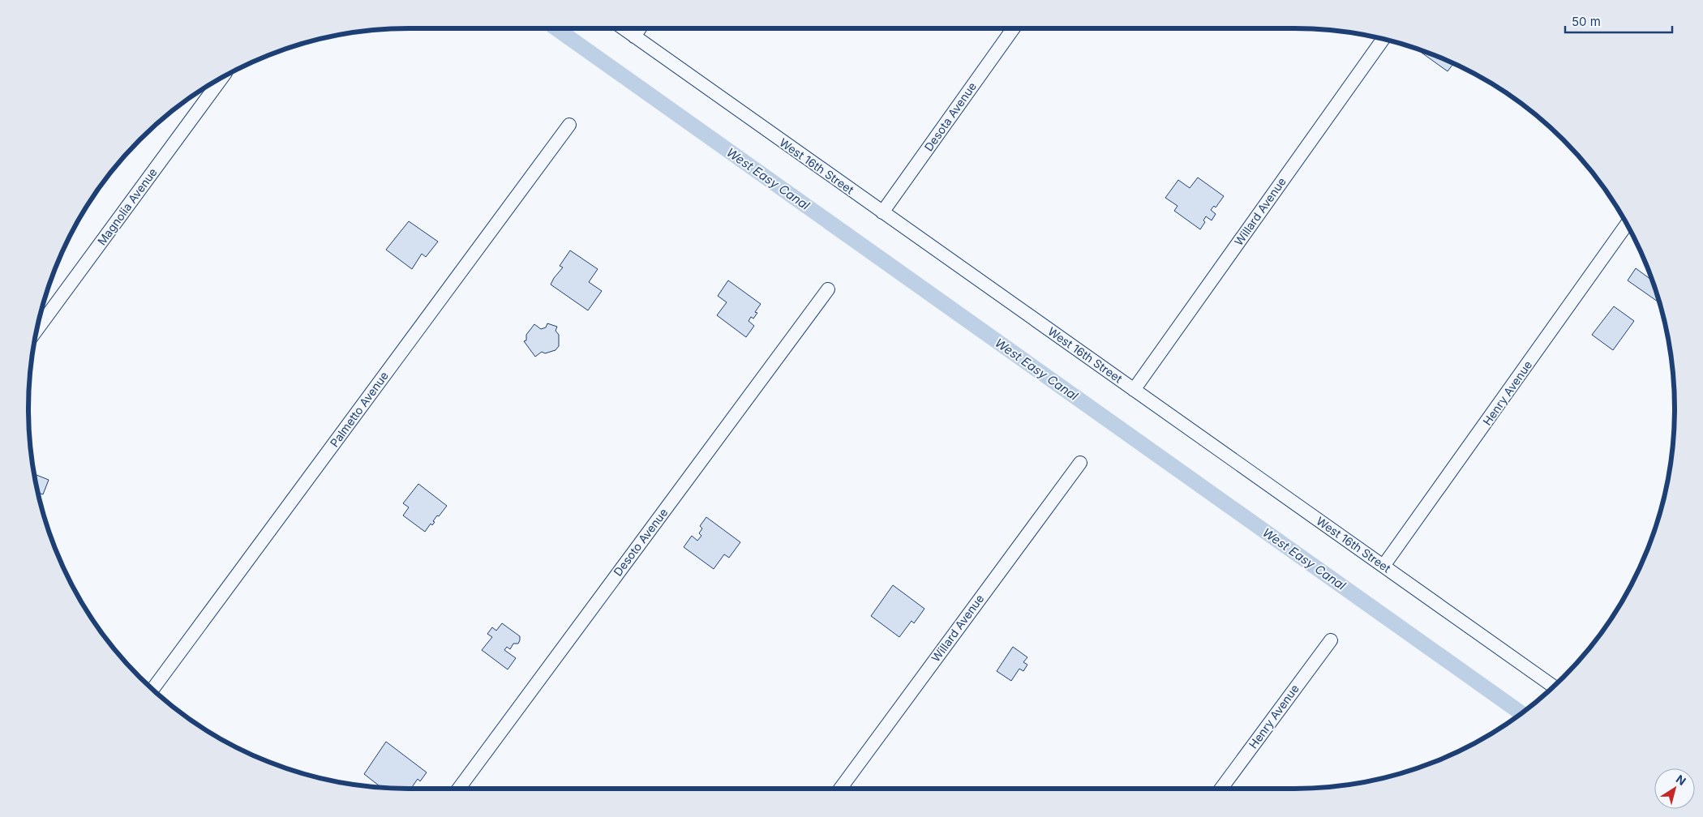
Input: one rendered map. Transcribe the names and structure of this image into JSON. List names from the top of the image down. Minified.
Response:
{"streets":{"street":["Desota Avenue","West 16th Street","Magnolia Avenue","Willard Avenue","Henry Avenue","Palmetto Avenue","Desoto Avenue"]},"crossings":[["Desota Avenue","West 16th Street"],["West 16th Street","Willard Avenue"],["West 16th Street","Henry Avenue"]],"water":["West Easy Canal"],"scale_bar":"50 m","north":"top right"}
